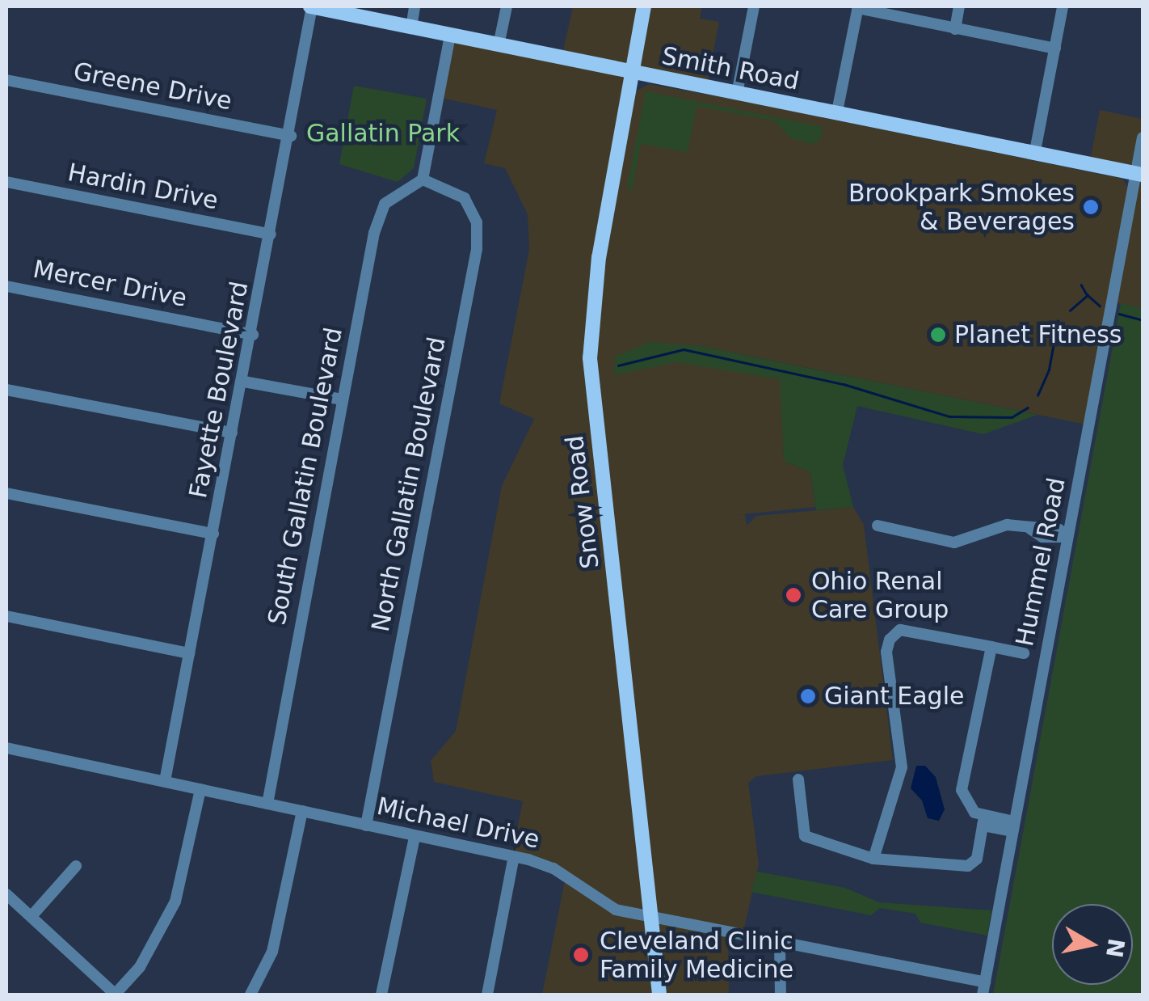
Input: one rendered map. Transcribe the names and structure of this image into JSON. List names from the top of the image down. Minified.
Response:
{"streets":{"main road":["Smith Road","Snow Road"],"street":["Greene Drive","Hardin Drive","Mercer Drive","Fayette Boulevard","South Gallatin Boulevard","North Gallatin Boulevard","Hummel Road","Michael Drive"]},"crossings":[["Smith Road","Fayette Boulevard"],["Smith Road","Snow Road"],["Smith Road","Hummel Road"],["Greene Drive","Fayette Boulevard"],["Hardin Drive","Fayette Boulevard"],["Mercer Drive","Fayette Boulevard"],["Fayette Boulevard","Michael Drive"],["South Gallatin Boulevard","North Gallatin Boulevard"],["South Gallatin Boulevard","Michael Drive"],["North Gallatin Boulevard","Michael Drive"],["Snow Road","Michael Drive"],["Hummel Road","Michael Drive"]],"parks":["Gallatin Park"],"places":["Brookpark Smokes & Beverages","Planet Fitness","Ohio Renal Care Group","Giant Eagle","Cleveland Clinic Family Medicine"],"north":"right"}
